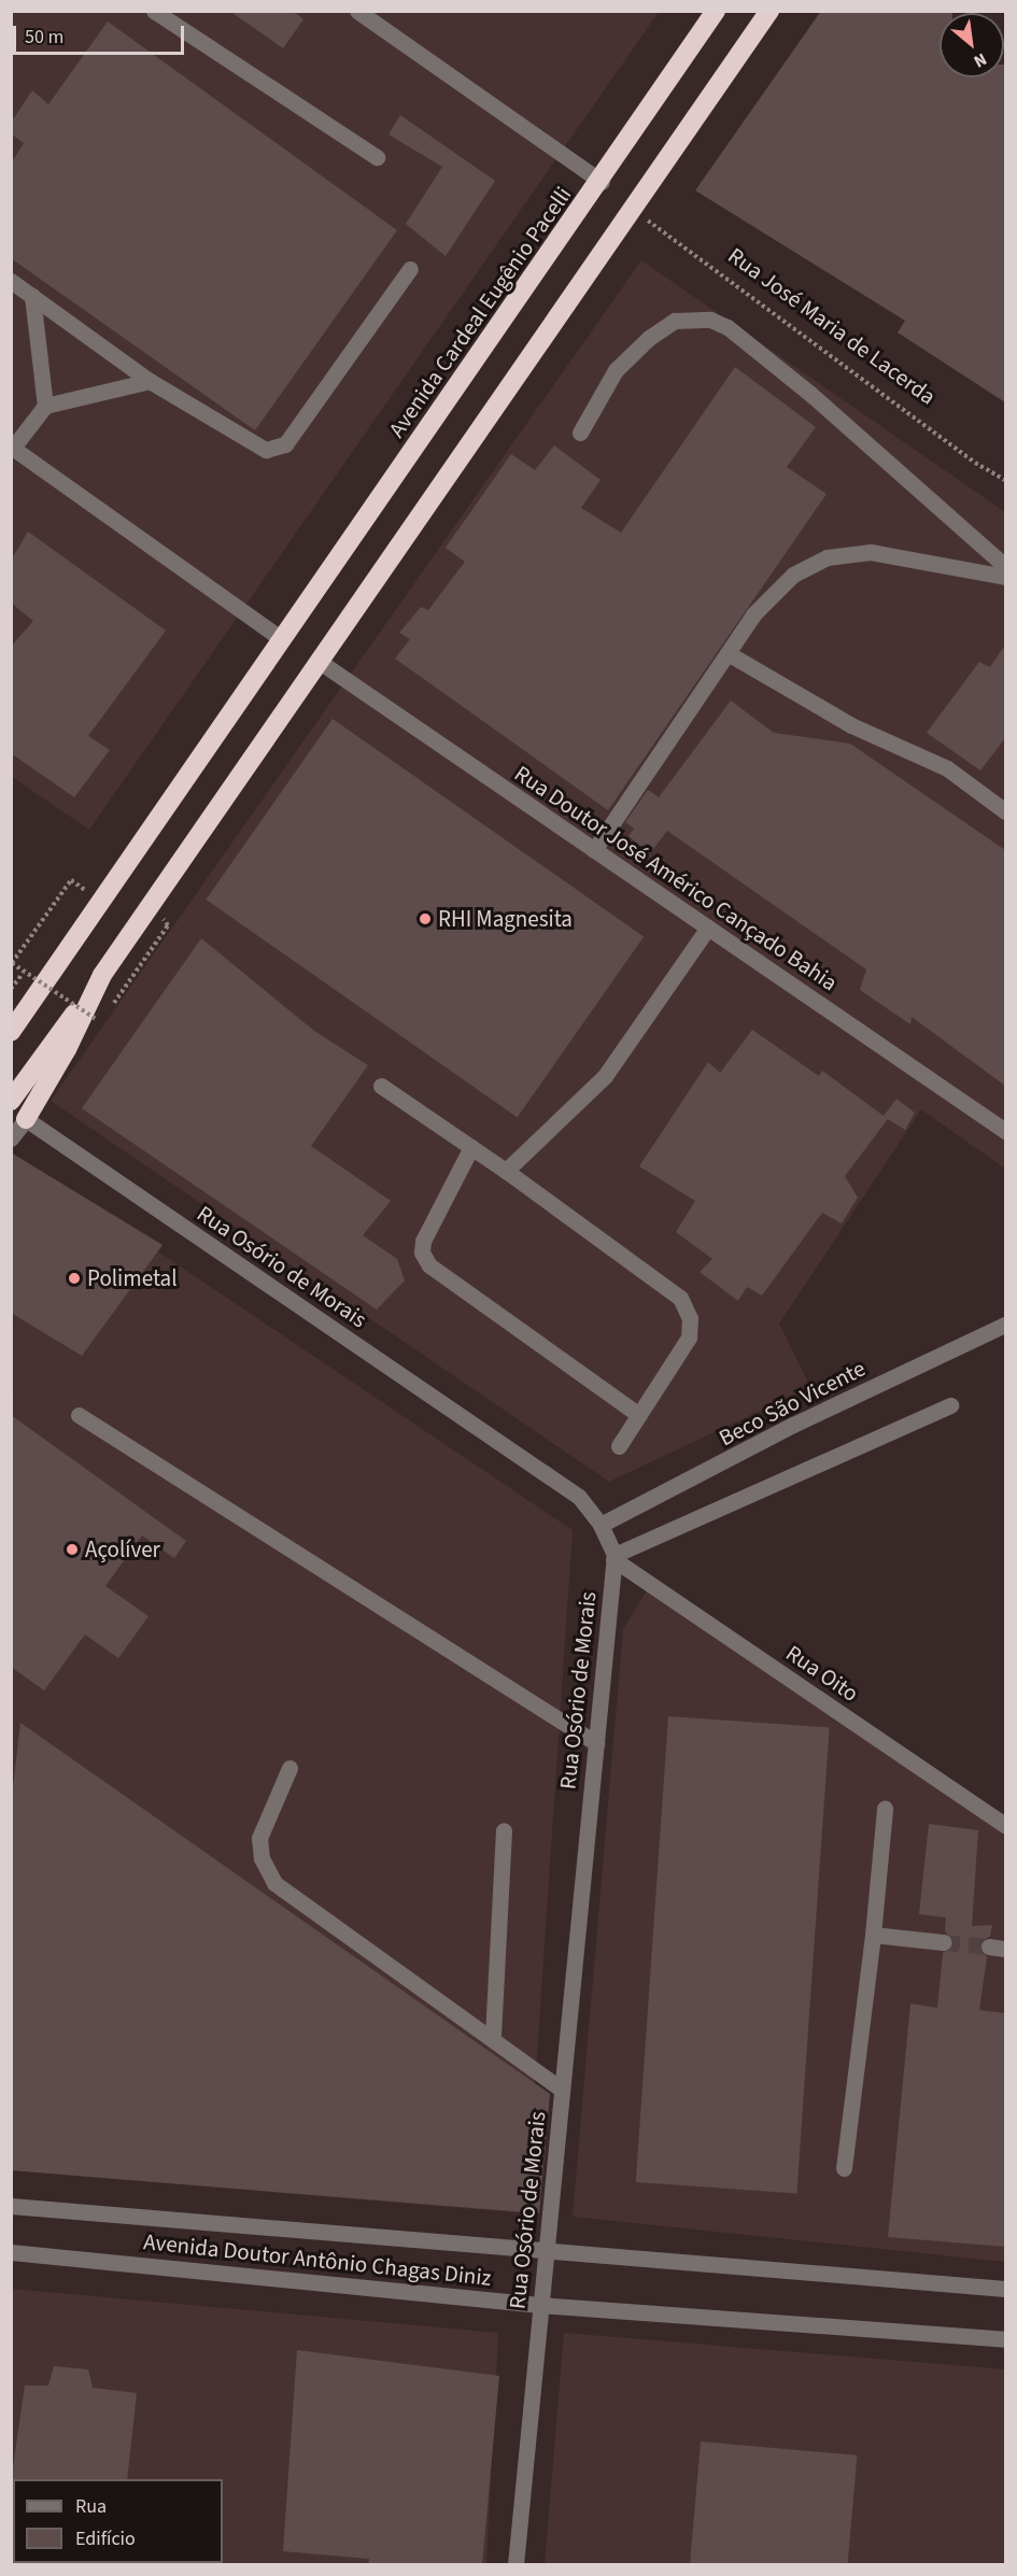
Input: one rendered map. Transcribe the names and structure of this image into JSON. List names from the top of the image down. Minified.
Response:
{"streets":{"highway":["Avenida Cardeal Eugênio Pacelli"],"street":["Rua Doutor José Américo Cançado Bahia","Rua Osório de Morais","Beco São Vicente","Rua Oito","Avenida Doutor Antônio Chagas Diniz"],"path":["Rua José Maria de Lacerda"]},"crossings":[["Rua Osório de Morais","Beco São Vicente"],["Rua Osório de Morais","Rua Oito"],["Rua Osório de Morais","Avenida Doutor Antônio Chagas Diniz"]],"places":["RHI Magnesita","Polimetal","Açolíver"],"legend":["Rua","Edifício"],"scale_bar":"50 m","north":"bottom right"}
